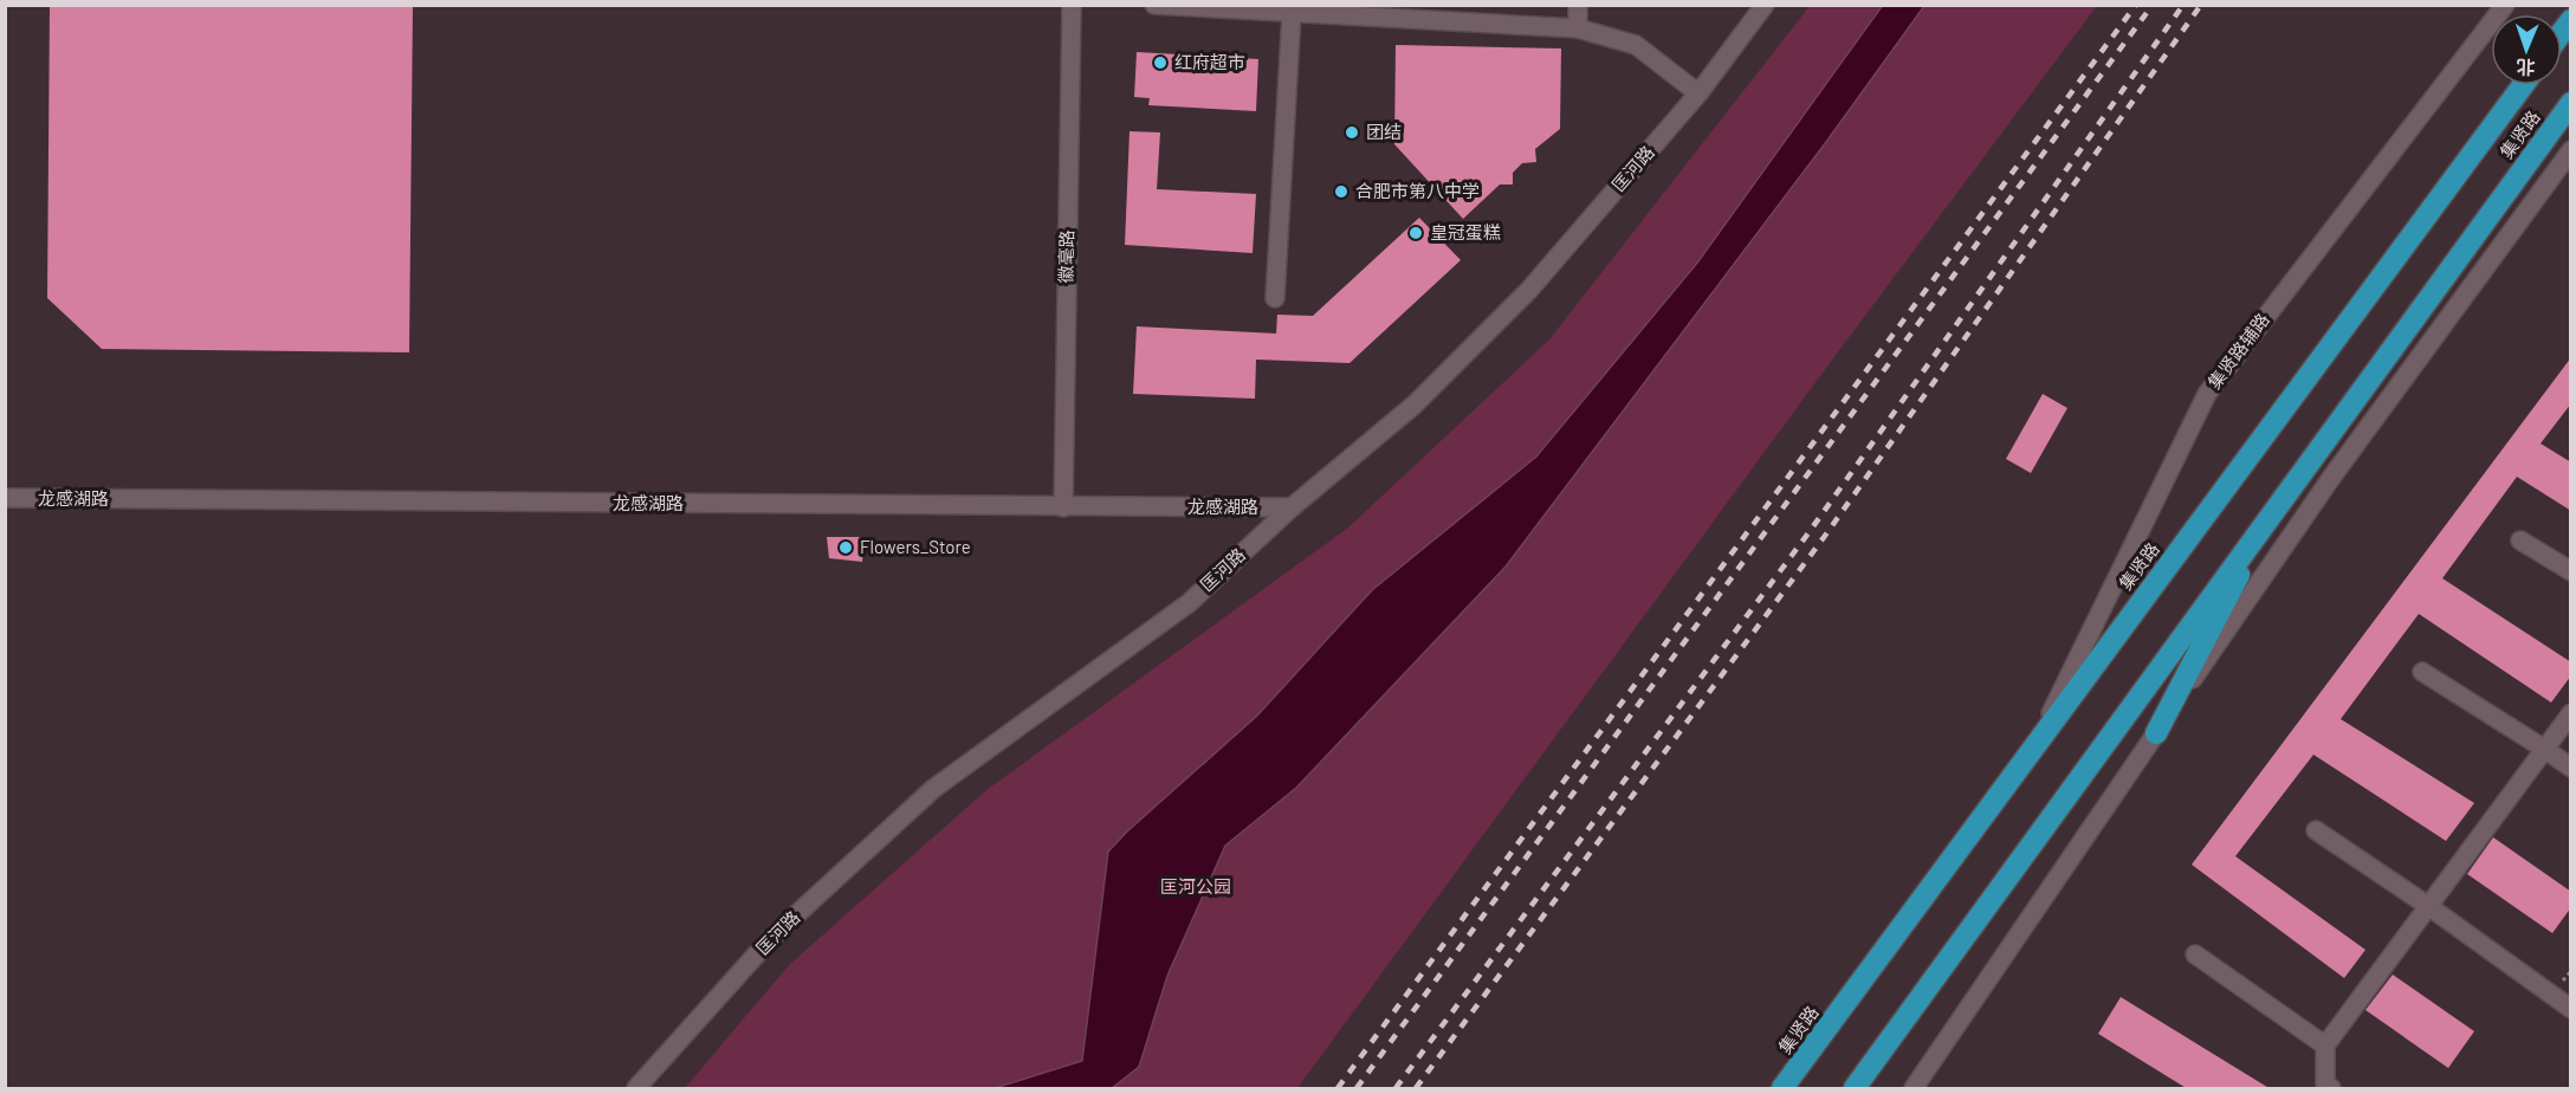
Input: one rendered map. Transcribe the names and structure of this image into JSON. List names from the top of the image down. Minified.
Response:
{"streets":{"highway":["集贤路"],"street":["匡河路","徽毫路","集贤路辅路","龙感湖路"]},"crossings":[["集贤路","集贤路辅路"],["匡河路","龙感湖路"],["徽毫路","龙感湖路"]],"parks":["匡河公园"],"places":["红府超市","团结","合肥市第八中学","皇冠蛋糕","Flowers_Store"],"north":"bottom"}
